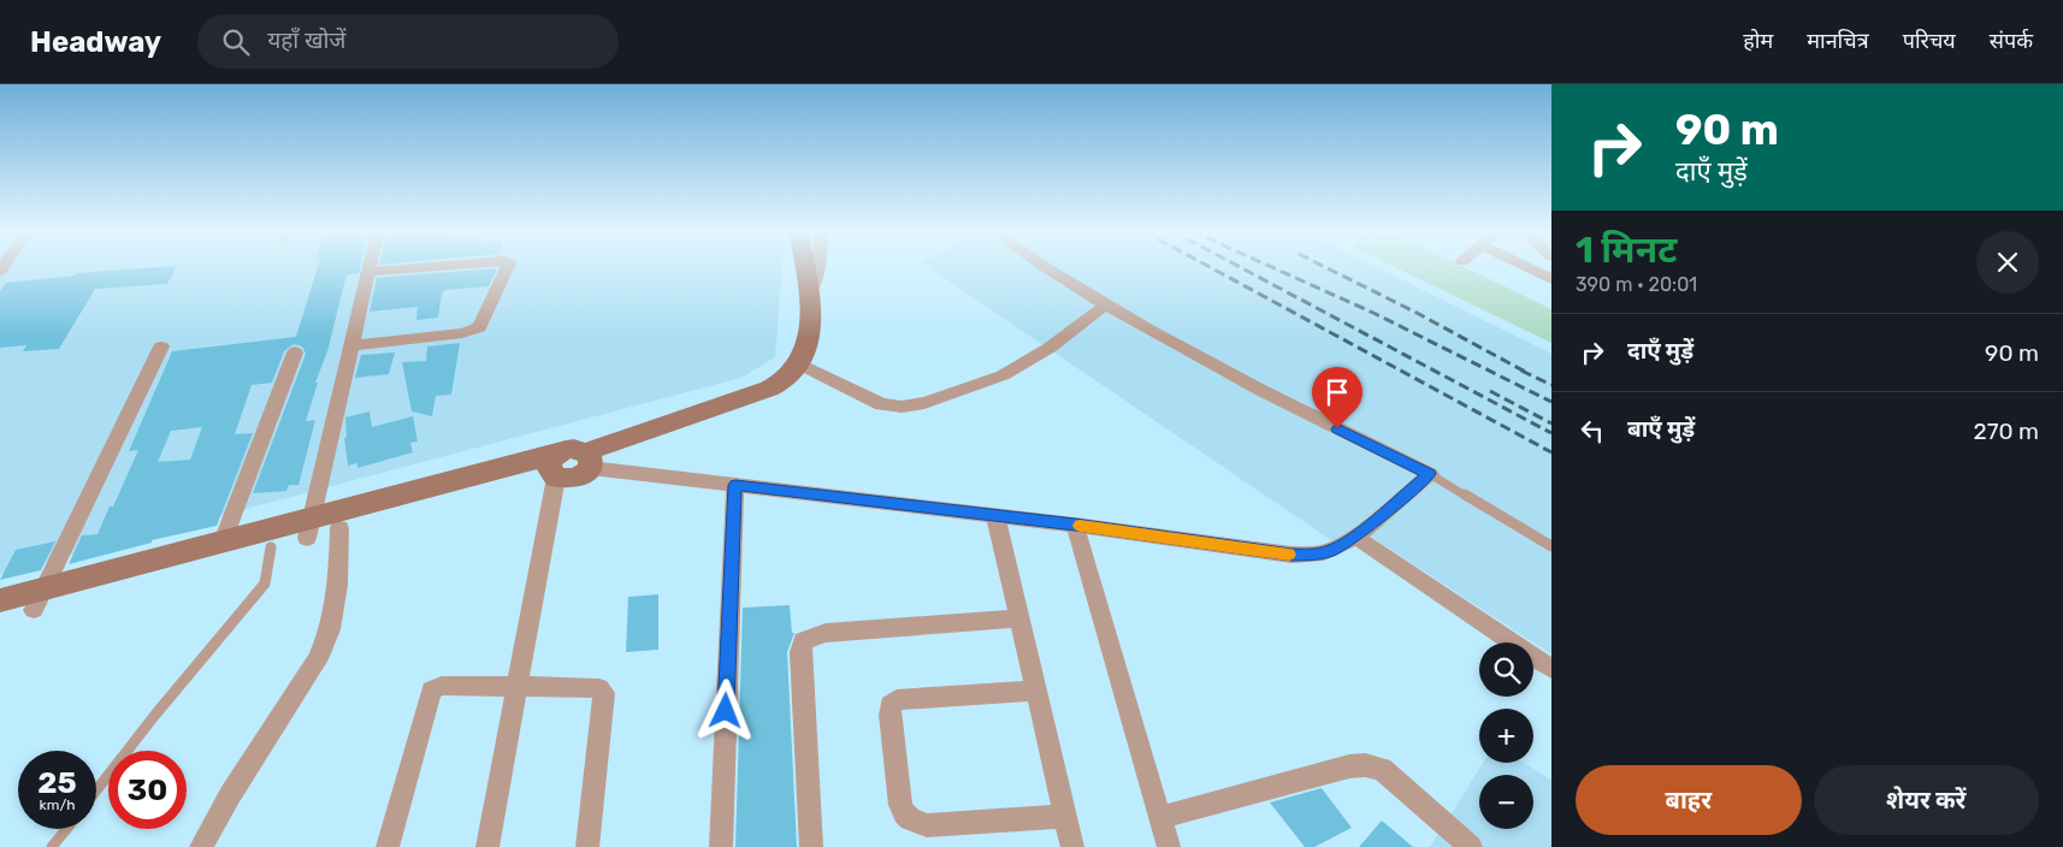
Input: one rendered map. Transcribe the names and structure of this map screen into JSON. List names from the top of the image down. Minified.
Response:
{"page":{"header":"Headway","search":"यहाँ खोजें","nav":["होम","मानचित्र","परिचय","संपर्क"],"turn":["90 m","दाएँ मुड़ें"],"heading":["1 मिनट","390 m · 20:01"],"list":[{"name":"दाएँ मुड़ें","value":"90 m"},{"name":"बाएँ मुड़ें","value":"270 m"}],"map_buttons":["+","−"],"speed":"25 km/h","limit":"30","buttons":["बाहर","शेयर करें"]}}
